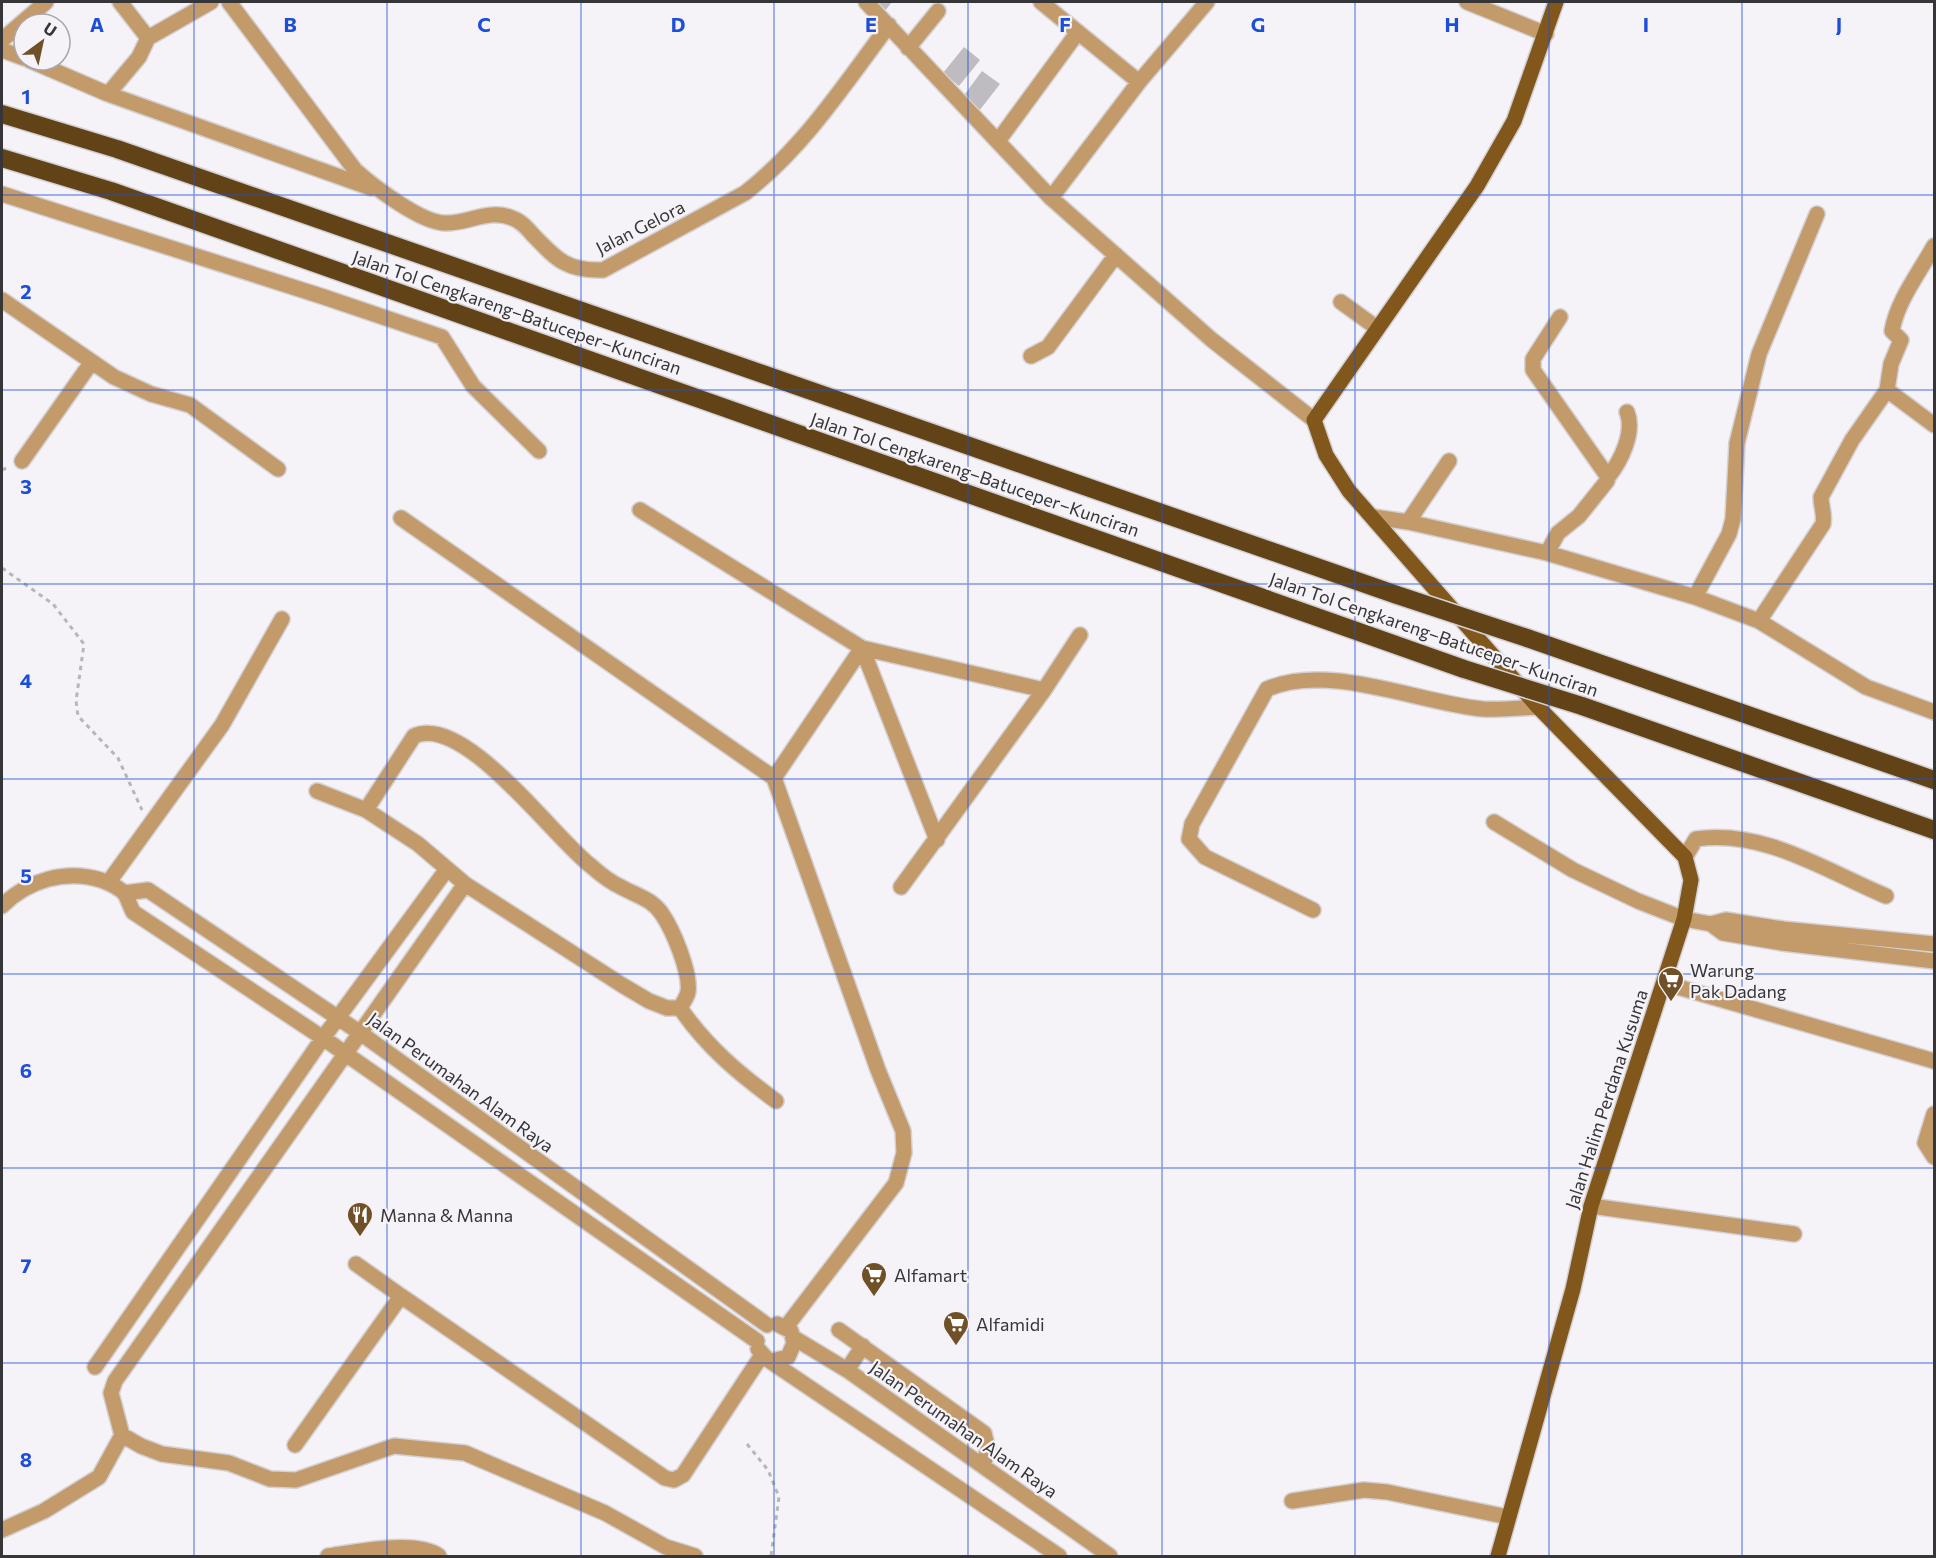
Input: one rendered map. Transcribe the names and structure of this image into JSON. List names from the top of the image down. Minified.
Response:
{"streets":{"highway":["Jalan Tol Cengkareng–Batuceper–Kunciran"],"main road":["Jalan Halim Perdana Kusuma"],"street":["Jalan Gelora","Jalan Perumahan Alam Raya"]},"places":{"supermarket":["Warung Pak Dadang","Alfamart","Alfamidi"],"restaurant":["Manna & Manna"]},"north":"top right","grid":{"columns":["A","B","C","D","E","F","G","H","I","J"],"rows":["1","2","3","4","5","6","7","8"]}}
